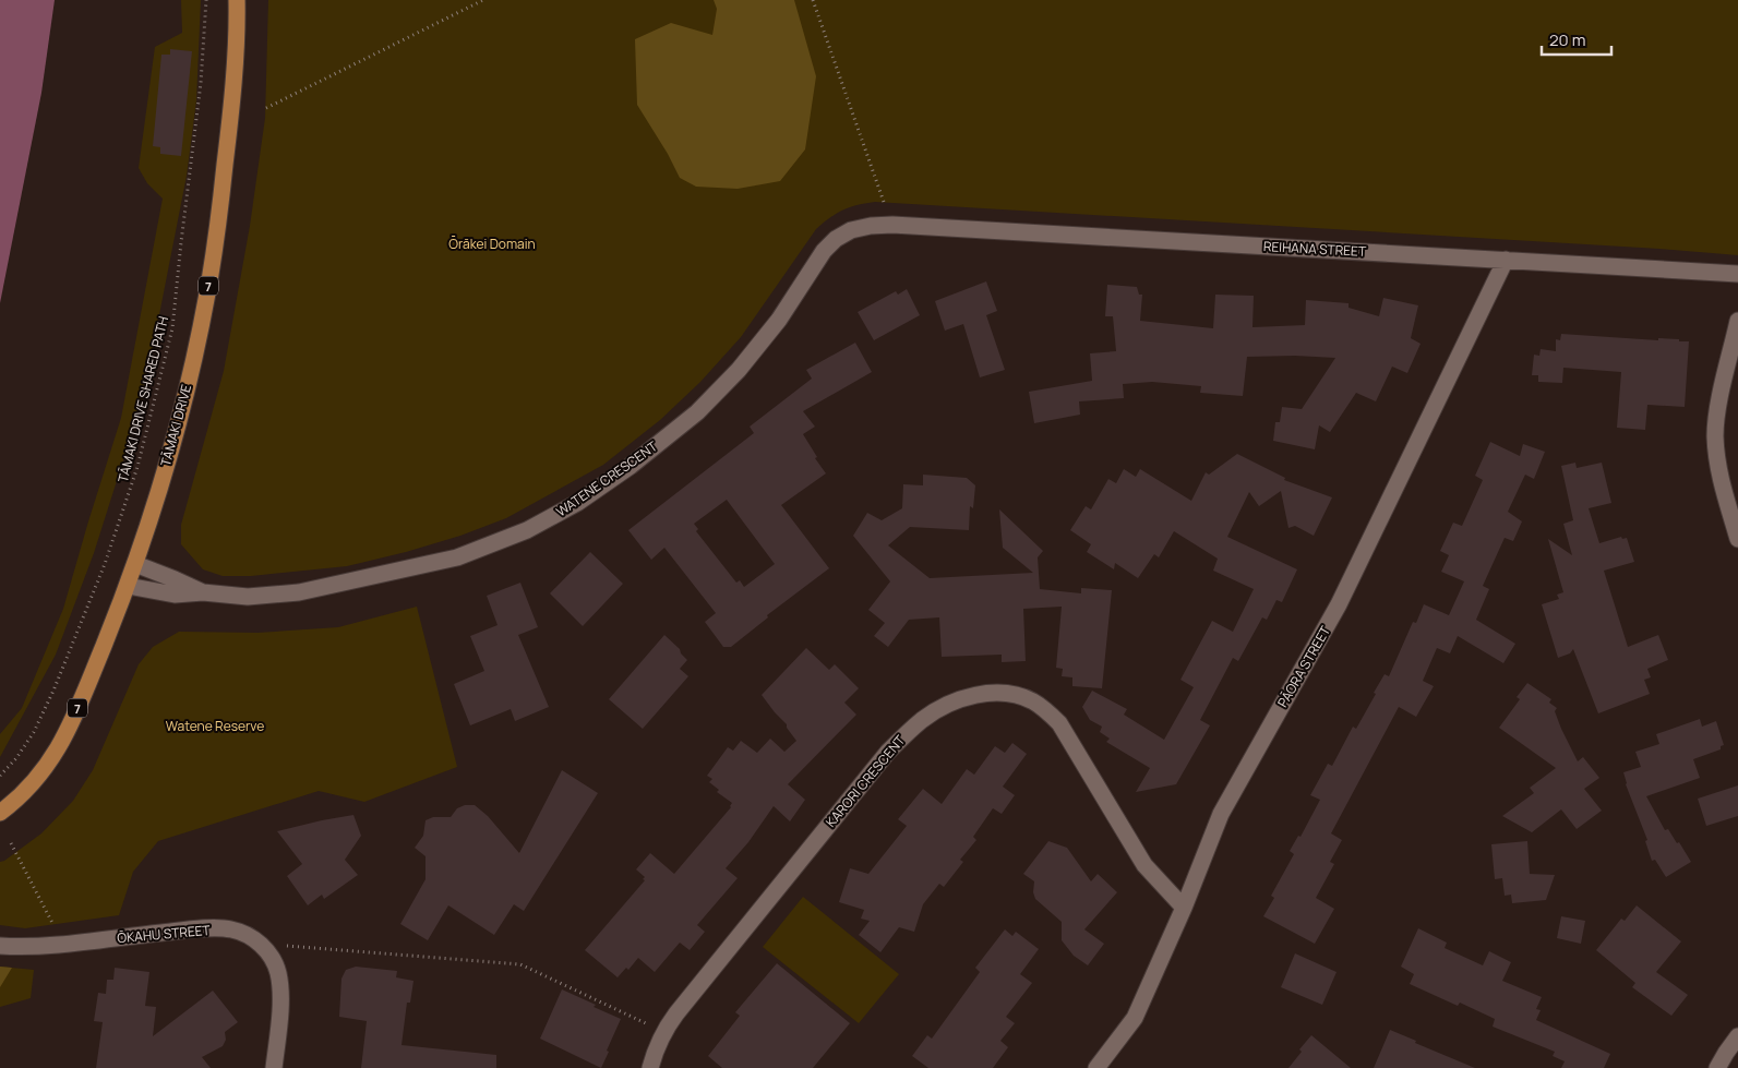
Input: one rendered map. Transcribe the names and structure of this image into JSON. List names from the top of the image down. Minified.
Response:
{"streets":{"main road":["7","TĀMAKI DRIVE"],"street":["REIHANA STREET","WATENE CRESCENT","PĀORA STREET","KARORI CRESCENT","ŌKAHU STREET"],"path":["TĀMAKI DRIVE SHARED PATH"]},"crossings":[["REIHANA STREET","WATENE CRESCENT"],["REIHANA STREET","PĀORA STREET"],["TĀMAKI DRIVE","WATENE CRESCENT"],["PĀORA STREET","KARORI CRESCENT"]],"parks":["Ōrākei Domain","Watene Reserve"],"scale_bar":"20 m"}
